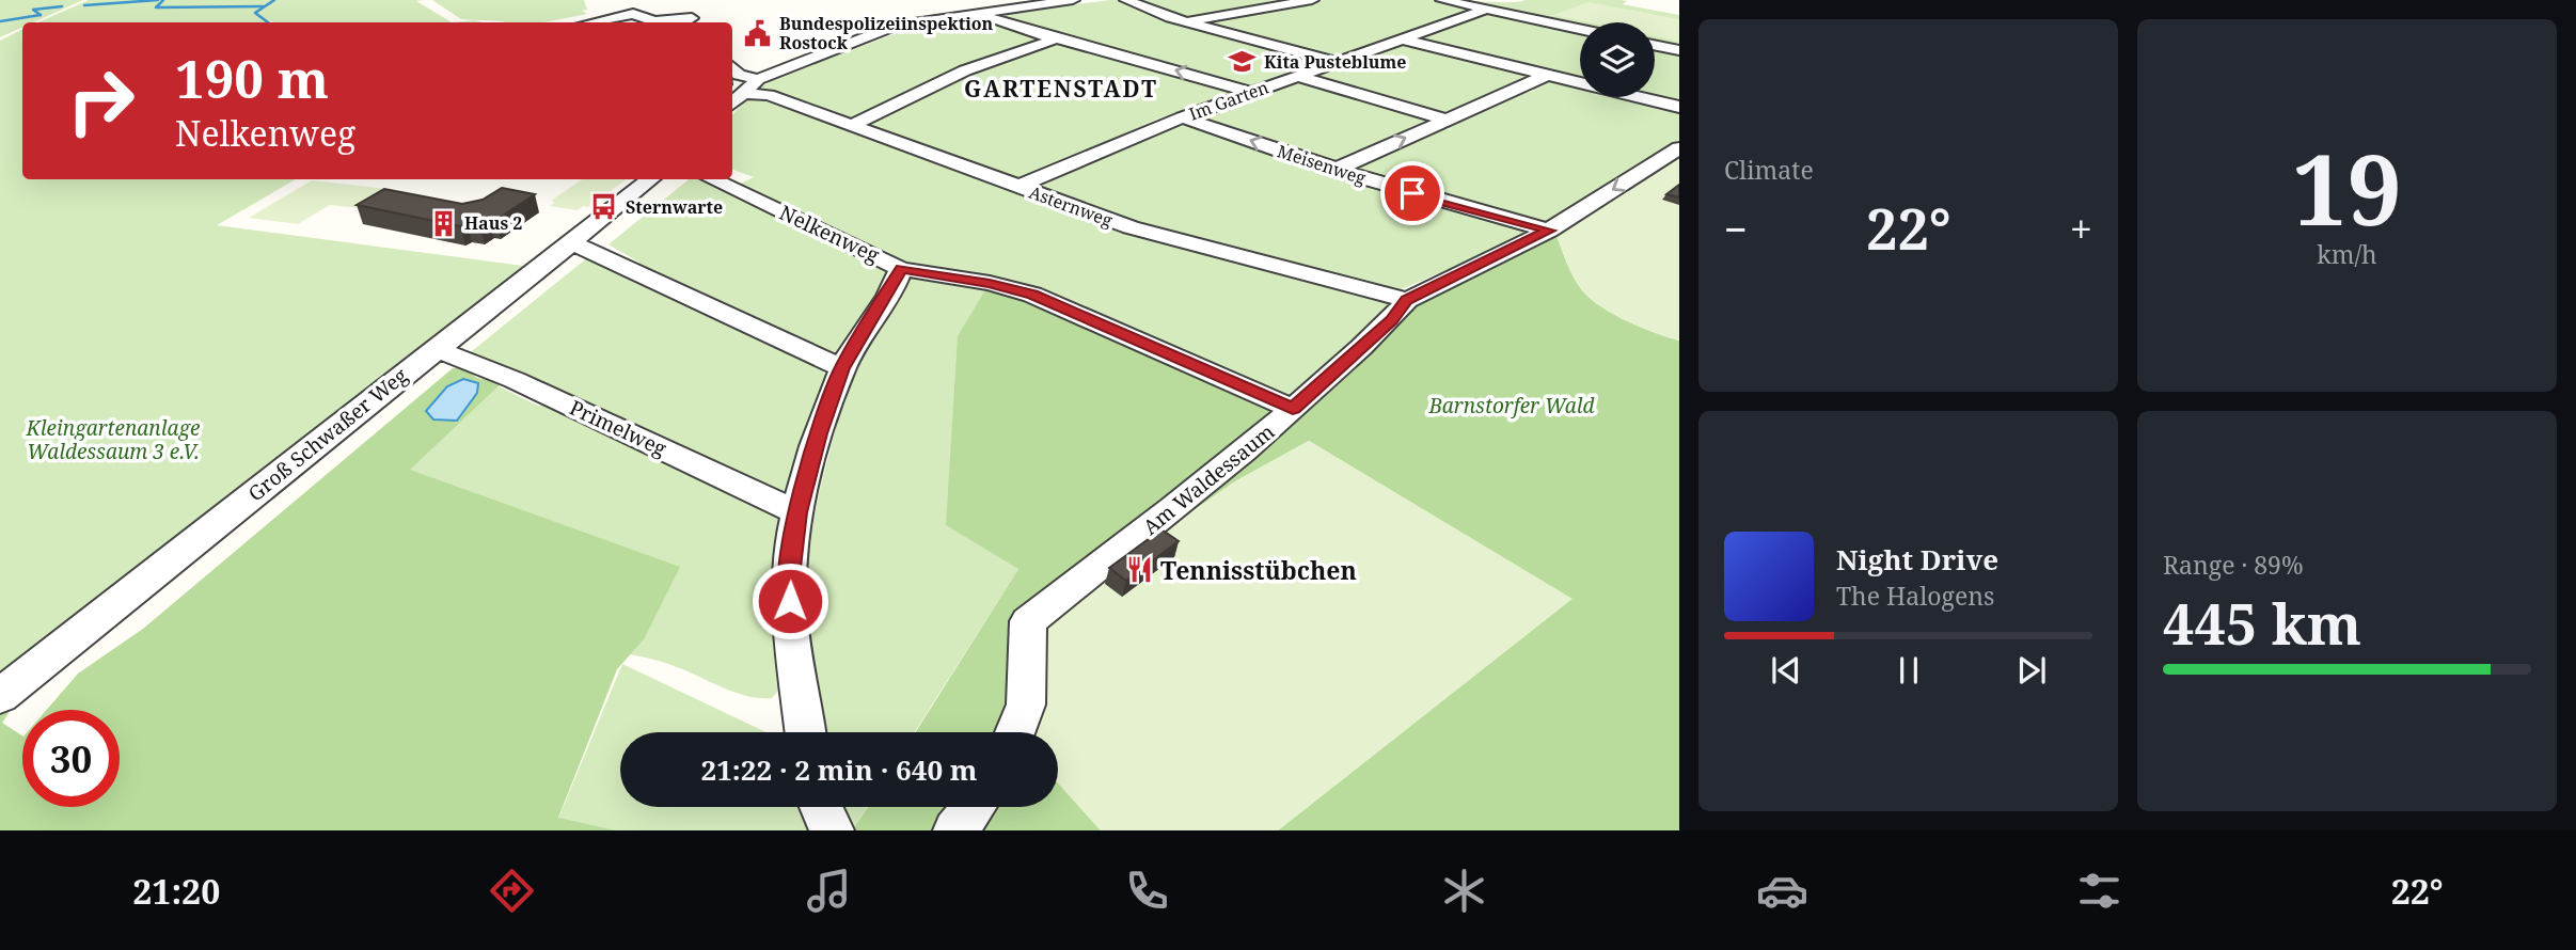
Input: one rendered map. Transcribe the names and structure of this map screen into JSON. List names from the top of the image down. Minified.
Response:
{"streets":{"street":["Im Garten","Meisenweg","Asternweg","Nelkenweg","Primelweg","Groß Schwaßer Weg","Am Waldessaum"]},"crossings":[["Im Garten","Meisenweg"],["Im Garten","Asternweg"],["Meisenweg","Am Waldessaum"],["Asternweg","Am Waldessaum"],["Nelkenweg","Am Waldessaum"],["Primelweg","Groß Schwaßer Weg"]],"districts":["GARTENSTADT"],"parks":["Barnstorfer Wald","Kleingartenanlage Waldessaum 3 e.V."],"places":{"public building":["Bundespolizeiinspektion Rostock"],"school or university":["Kita Pusteblume"],"bus stop":["Sternwarte"],"building":["Haus 2"],"restaurant":["Tennisstübchen"]},"page":{"tile":["Climate",["19","km/h"],["Range · 89%","445 km"]],"turn":["190 m","Nelkenweg"],"heat":["−","22°","+"],"song":["Night Drive","The Halogens"],"limit":"30","trip":"21:22 · 2 min · 640 m","tabs":["21:20","22°"]}}
